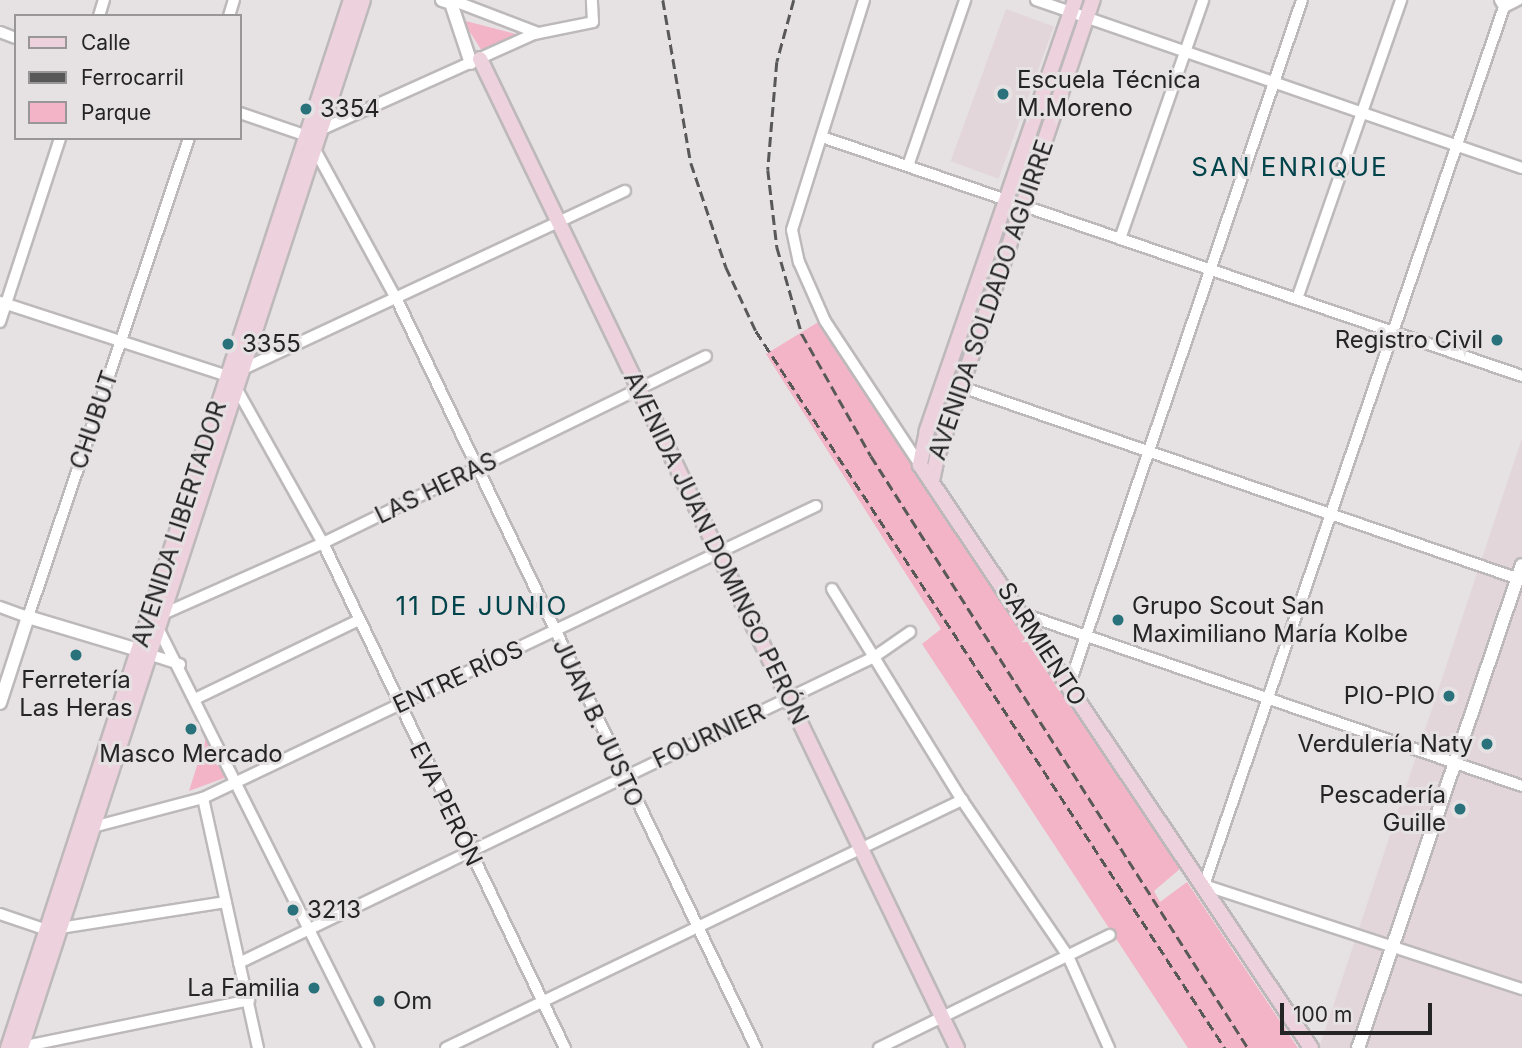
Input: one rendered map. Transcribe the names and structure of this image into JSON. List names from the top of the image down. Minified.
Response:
{"streets":{"main road":["AVENIDA SOLDADO AGUIRRE","AVENIDA LIBERTADOR","AVENIDA JUAN DOMINGO PERÓN","SARMIENTO"],"street":["CHUBUT","LAS HERAS","ENTRE RÍOS","JUAN B. JUSTO","FOURNIER","EVA PERÓN"]},"crossings":[["AVENIDA SOLDADO AGUIRRE","SARMIENTO"],["LAS HERAS","AVENIDA LIBERTADOR"],["LAS HERAS","AVENIDA JUAN DOMINGO PERÓN"],["LAS HERAS","JUAN B. JUSTO"],["LAS HERAS","EVA PERÓN"],["AVENIDA LIBERTADOR","ENTRE RÍOS"],["AVENIDA LIBERTADOR","JUAN B. JUSTO"],["AVENIDA LIBERTADOR","EVA PERÓN"],["AVENIDA JUAN DOMINGO PERÓN","ENTRE RÍOS"],["AVENIDA JUAN DOMINGO PERÓN","FOURNIER"],["ENTRE RÍOS","JUAN B. JUSTO"],["ENTRE RÍOS","EVA PERÓN"],["JUAN B. JUSTO","FOURNIER"],["FOURNIER","EVA PERÓN"]],"districts":["SAN ENRIQUE","11 DE JUNIO"],"places":["Escuela Técnica M.Moreno","3354","Registro Civil","3355","Grupo Scout San Maximiliano María Kolbe","Ferretería Las Heras","PIO-PIO","Masco Mercado","Verdulería Naty","Pescadería Guille","3213","La Familia","Om"],"legend":["Calle","Ferrocarril","Parque"],"scale_bar":"100 m"}
